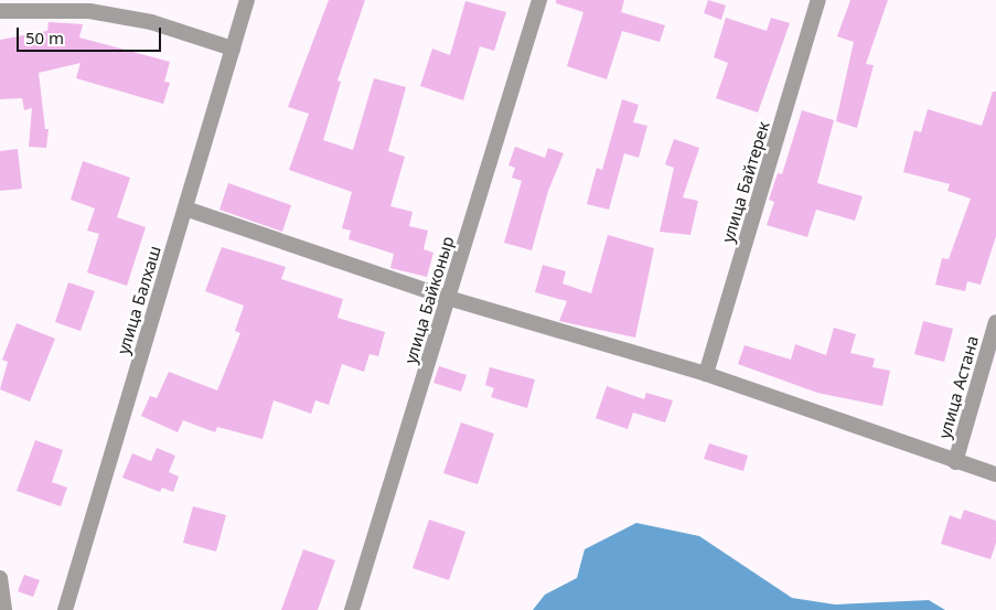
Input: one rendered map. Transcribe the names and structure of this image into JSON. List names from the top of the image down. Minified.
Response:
{"streets":{"street":["улица Байтерек","улица Балхаш","улица Байконыр","улица Астана"]},"scale_bar":"50 m"}
